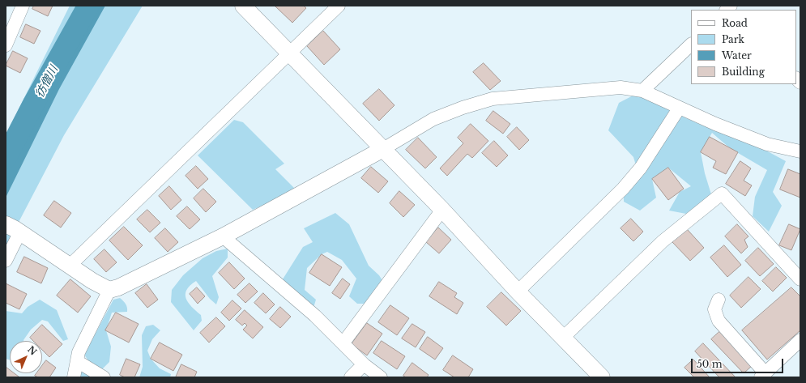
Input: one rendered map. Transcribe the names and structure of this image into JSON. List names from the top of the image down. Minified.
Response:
{"water":["彷僧川"],"legend":["Road","Park","Water","Building"],"scale_bar":"50 m","north":"top right"}
